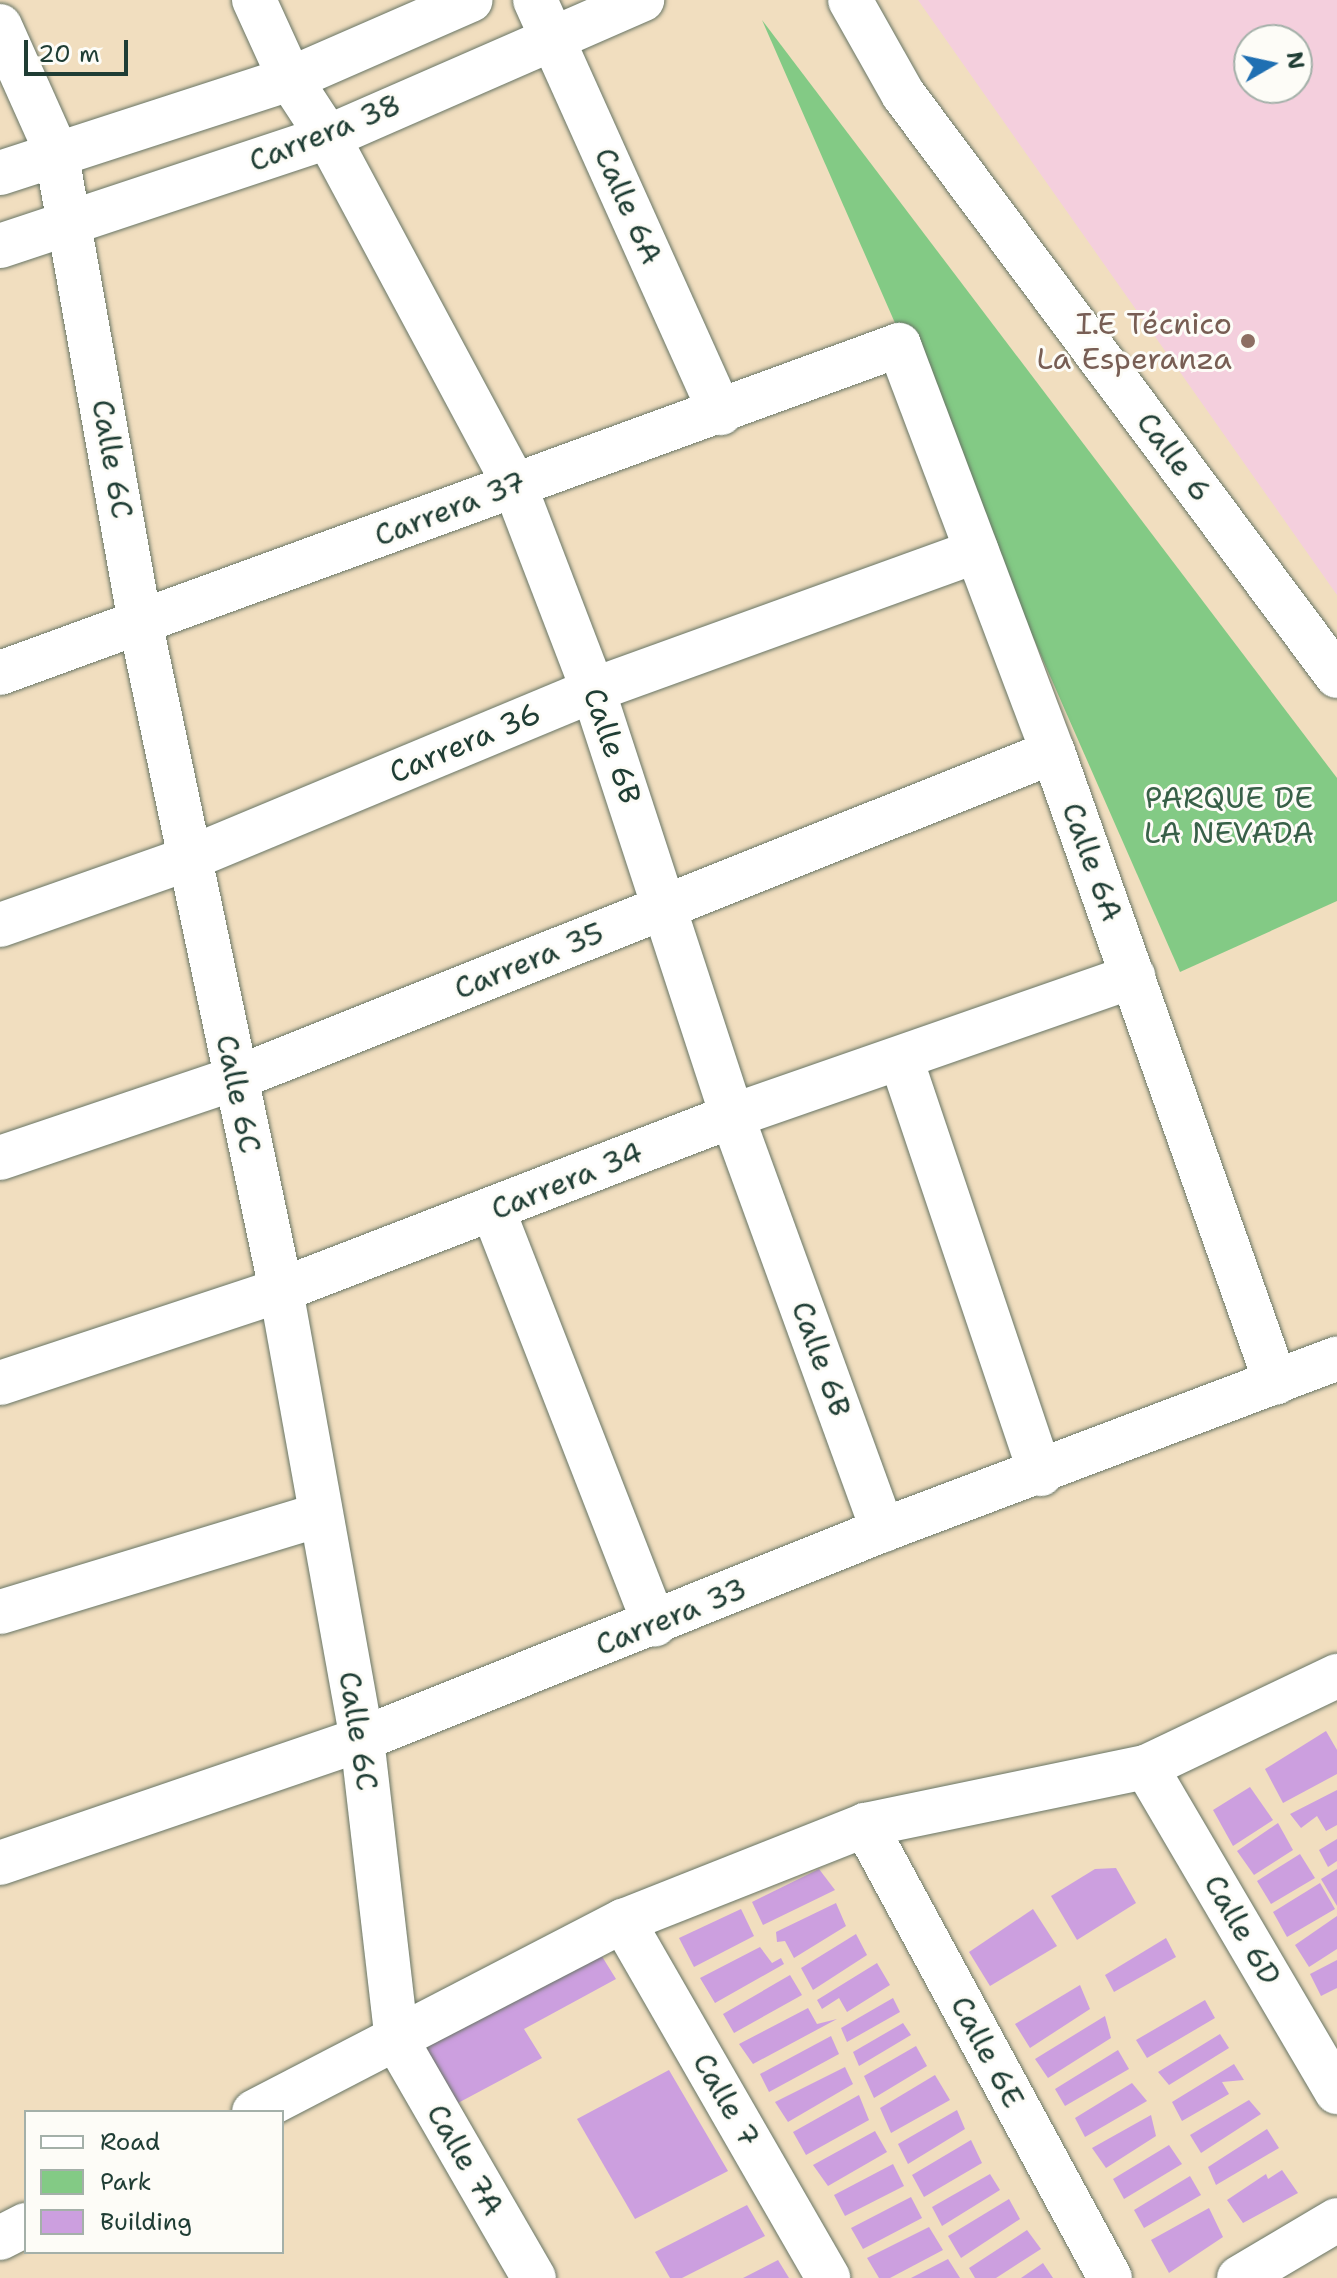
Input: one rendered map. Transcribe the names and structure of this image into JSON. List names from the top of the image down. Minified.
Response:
{"streets":{"street":["Carrera 38","Calle 6A","Calle 6","Calle 6C","Carrera 37","Carrera 36","Calle 6B","Carrera 35","Carrera 34","Carrera 33","Calle 6D","Calle 6E","Calle 7","Calle 7A"]},"crossings":[["Carrera 38","Calle 6A"],["Carrera 38","Calle 6C"],["Carrera 38","Calle 6B"],["Calle 6A","Carrera 37"],["Calle 6A","Carrera 36"],["Calle 6A","Carrera 35"],["Calle 6A","Carrera 34"],["Calle 6A","Carrera 33"],["Calle 6C","Carrera 37"],["Calle 6C","Carrera 36"],["Calle 6C","Carrera 35"],["Calle 6C","Carrera 34"],["Calle 6C","Carrera 33"],["Calle 6C","Calle 7A"],["Carrera 37","Calle 6B"],["Carrera 36","Calle 6B"],["Calle 6B","Carrera 35"],["Calle 6B","Carrera 34"],["Calle 6B","Carrera 33"]],"parks":["PARQUE DE LA NEVADA"],"places":["I.E Técnico La Esperanza"],"legend":["Road","Park","Building"],"scale_bar":"20 m","north":"right"}
